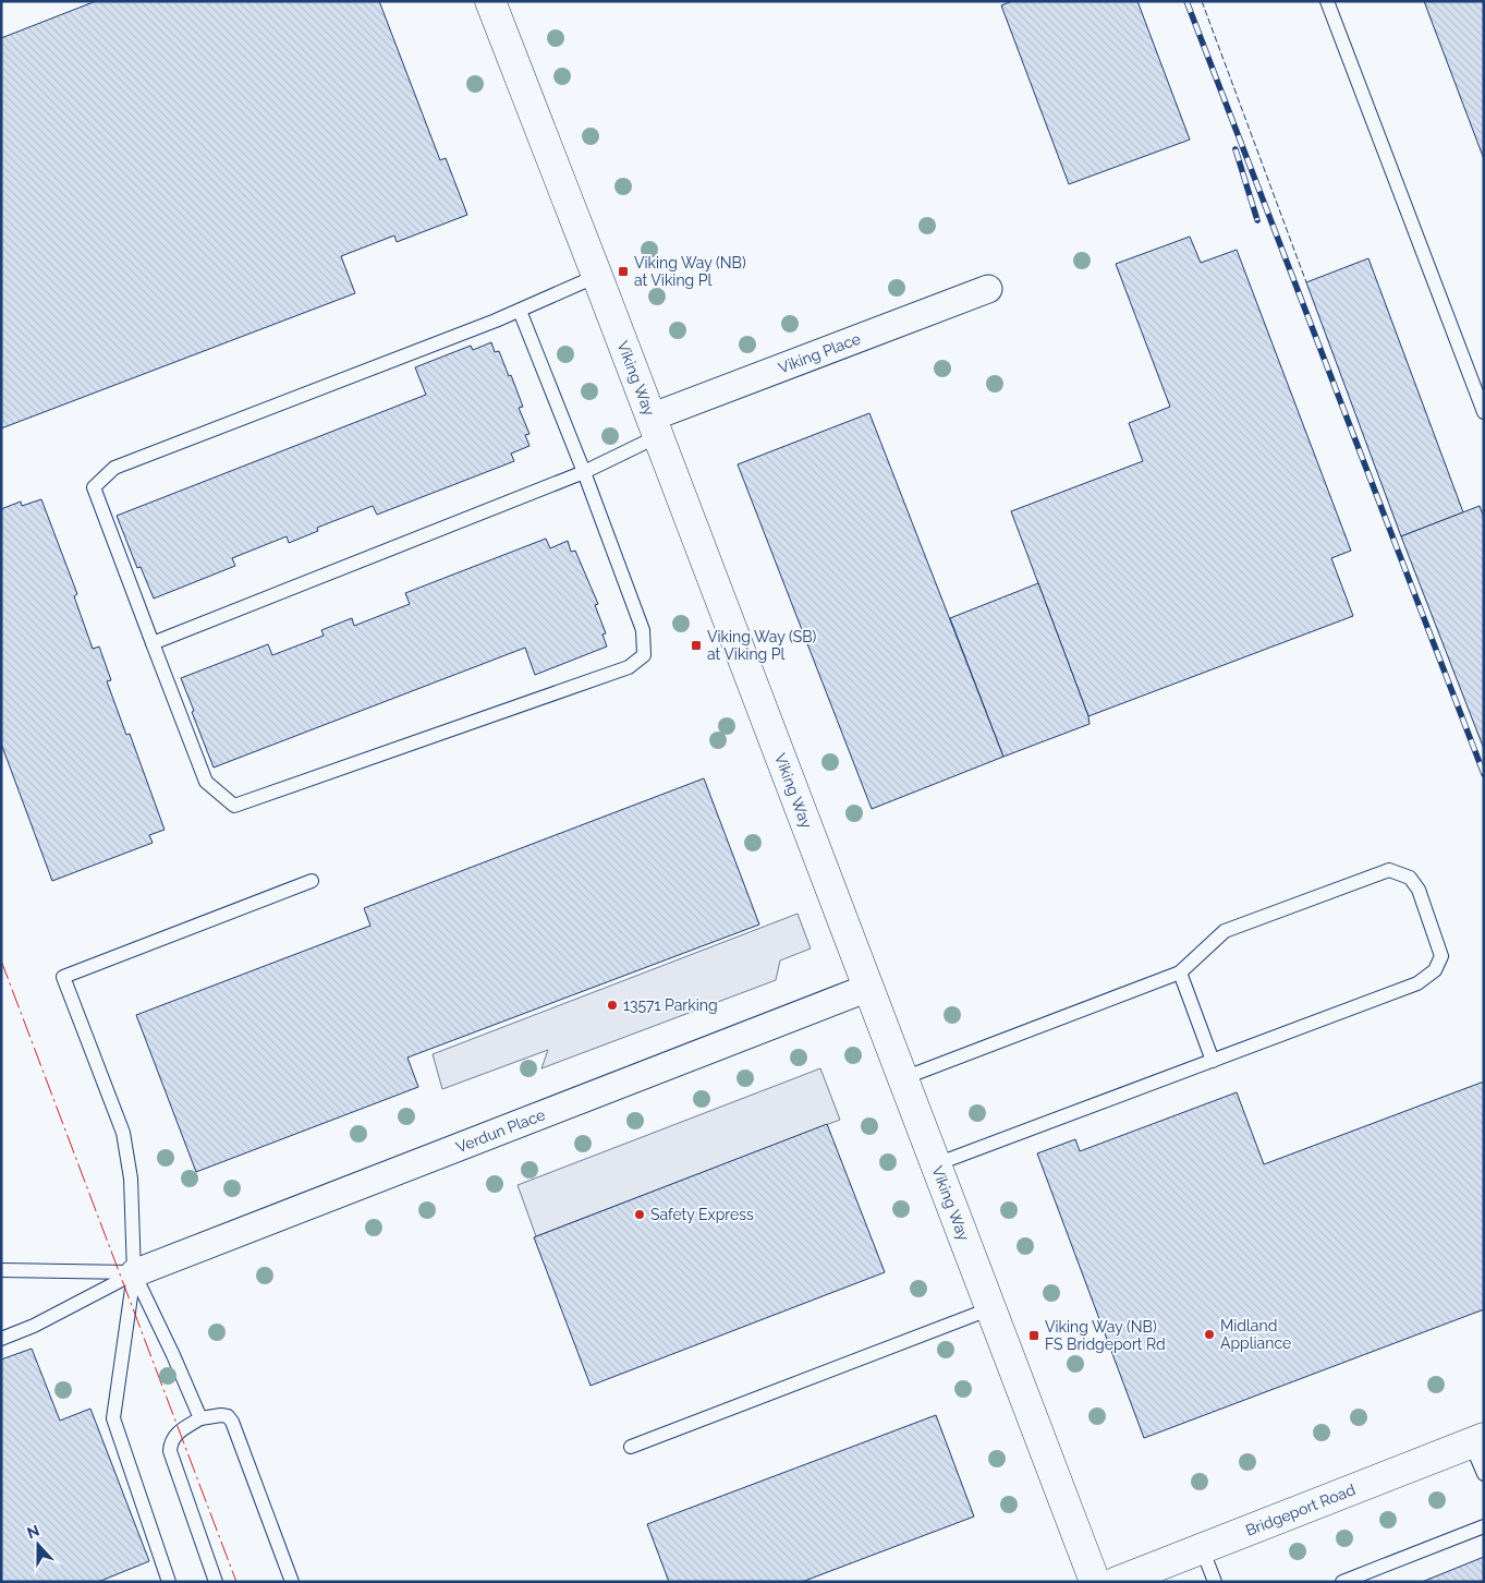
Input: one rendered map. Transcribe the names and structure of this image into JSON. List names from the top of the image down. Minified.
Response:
{"streets":{"street":["Viking Place","Viking Way","Verdun Place","Bridgeport Road"]},"crossings":[["Viking Place","Viking Way"],["Viking Way","Verdun Place"]],"places":{"transit":["Viking Way (NB) at Viking Pl","Viking Way (SB) at Viking Pl","Viking Way (NB) FS Bridgeport Rd"],"other":["13571 Parking","Safety Express","Midland Appliance"]},"north":"top"}
